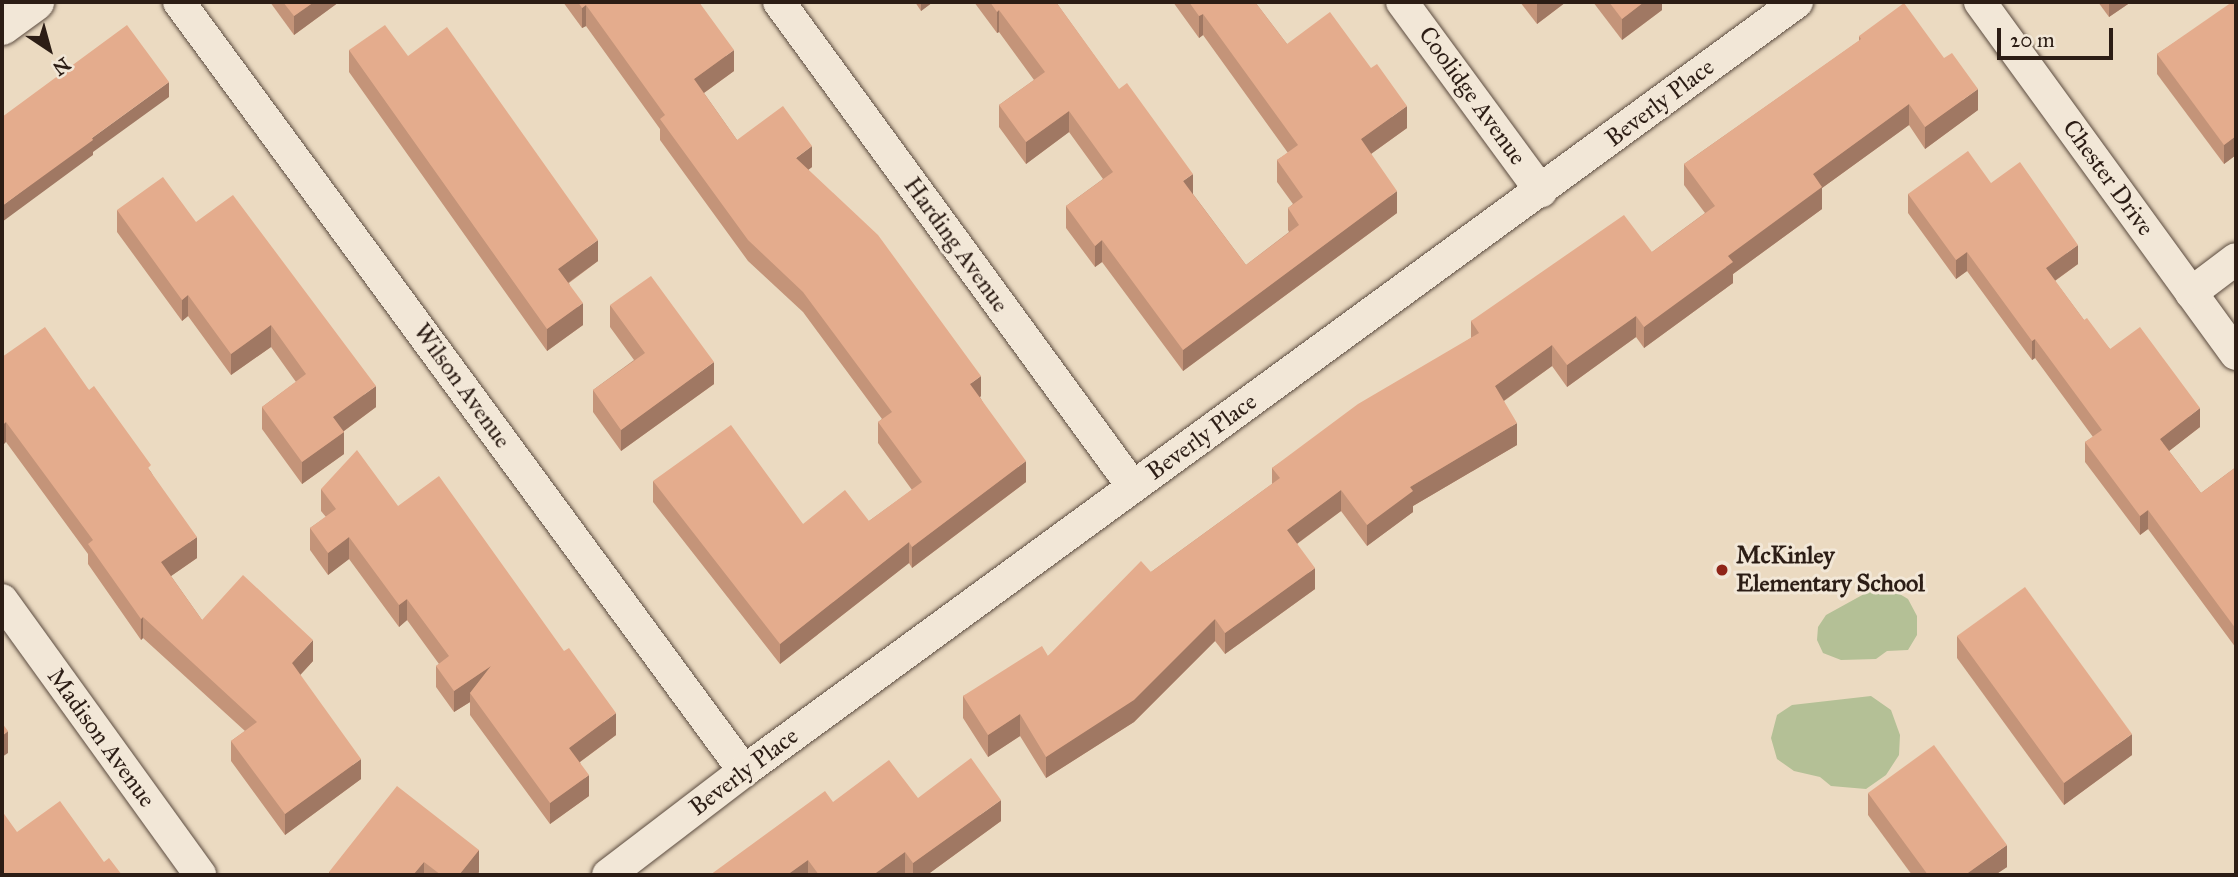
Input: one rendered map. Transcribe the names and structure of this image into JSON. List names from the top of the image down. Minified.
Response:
{"streets":{"street":["Coolidge Avenue","Beverly Place","Chester Drive","Harding Avenue","Wilson Avenue","Madison Avenue"]},"crossings":[["Coolidge Avenue","Beverly Place"],["Beverly Place","Harding Avenue"],["Beverly Place","Wilson Avenue"]],"places":["McKinley Elementary School"],"scale_bar":"20 m","north":"bottom right"}
